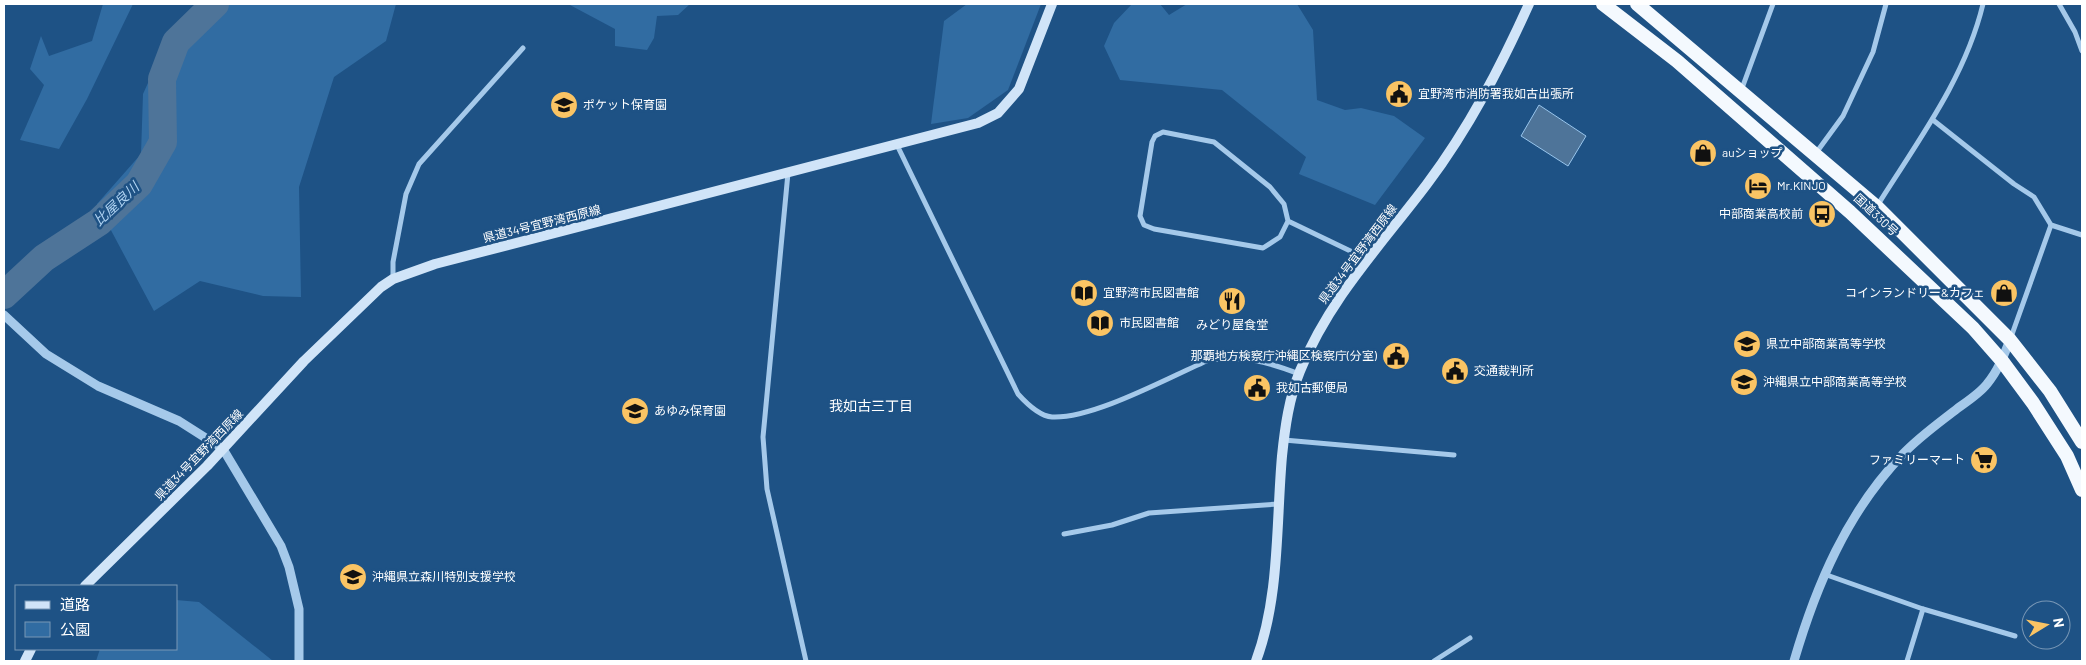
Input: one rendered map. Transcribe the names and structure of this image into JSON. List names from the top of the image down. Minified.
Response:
{"streets":{"highway":["国道330号"],"main road":["県道34号宜野湾西原線"]},"districts":["我如古三丁目"],"water":["比屋良川"],"places":{"public building":["宜野湾市消防署我如古出張所","那覇地方検察庁沖縄区検察庁(分室)","交通裁判所","我如古郵便局"],"school or university":["ポケット保育園","県立中部商業高等学校","沖縄県立中部商業高等学校","あゆみ保育園","沖縄県立森川特別支援学校"],"shop":["auショップ","コインランドリー&カフェ"],"hotel":["Mr.KINJO"],"bus stop":["中部商業高校前"],"library":["宜野湾市民図書館","市民図書館"],"restaurant":["みどり屋食堂"],"supermarket":["ファミリーマート"]},"legend":["道路","公園"],"north":"right"}
